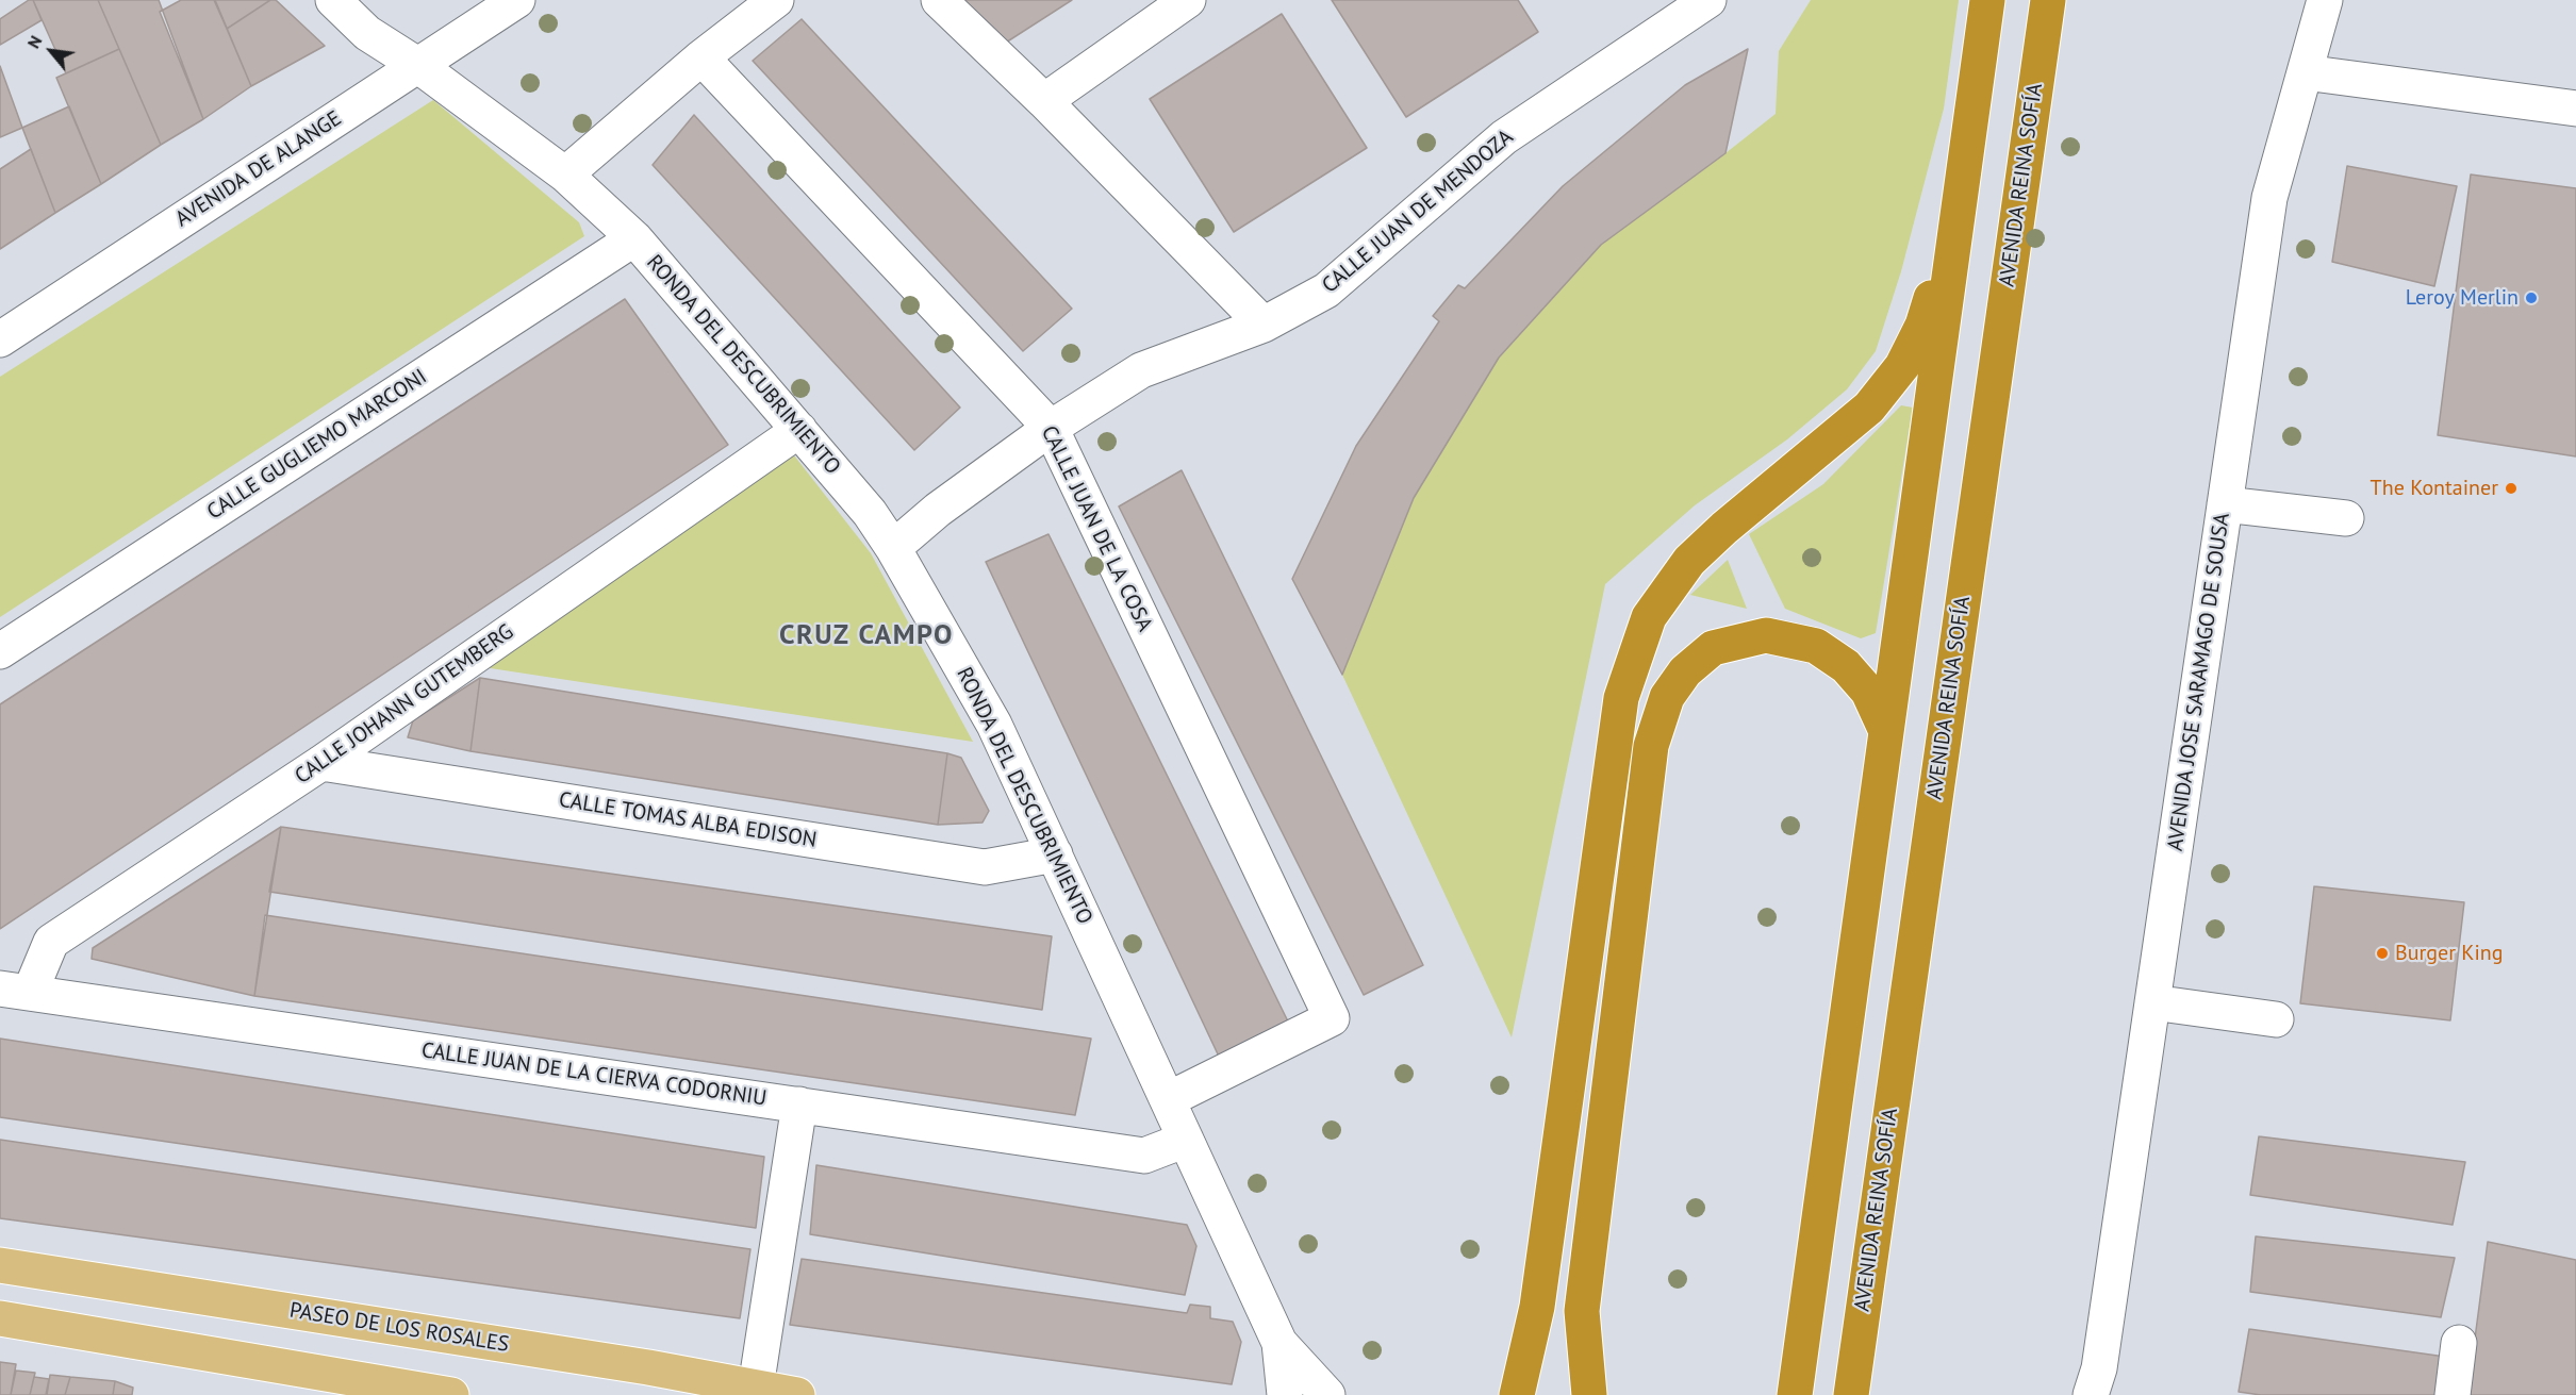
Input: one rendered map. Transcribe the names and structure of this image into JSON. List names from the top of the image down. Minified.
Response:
{"streets":{"highway":["AVENIDA REINA SOFÍA"],"main road":["PASEO DE LOS ROSALES"],"street":["AVENIDA DE ALANGE","CALLE JUAN DE MENDOZA","RONDA DEL DESCUBRIMIENTO","CALLE GUGLIEMO MARCONI","CALLE JUAN DE LA COSA","AVENIDA JOSE SARAMAGO DE SOUSA","CALLE JOHANN GUTEMBERG","CALLE TOMAS ALBA EDISON","CALLE JUAN DE LA CIERVA CODORNIU"]},"crossings":[["AVENIDA DE ALANGE","RONDA DEL DESCUBRIMIENTO"],["CALLE JUAN DE MENDOZA","RONDA DEL DESCUBRIMIENTO"],["CALLE JUAN DE MENDOZA","CALLE JUAN DE LA COSA"],["RONDA DEL DESCUBRIMIENTO","CALLE GUGLIEMO MARCONI"],["RONDA DEL DESCUBRIMIENTO","CALLE JUAN DE LA COSA"],["RONDA DEL DESCUBRIMIENTO","CALLE JOHANN GUTEMBERG"],["RONDA DEL DESCUBRIMIENTO","CALLE TOMAS ALBA EDISON"],["RONDA DEL DESCUBRIMIENTO","CALLE JUAN DE LA CIERVA CODORNIU"],["CALLE JOHANN GUTEMBERG","CALLE TOMAS ALBA EDISON"],["CALLE JOHANN GUTEMBERG","CALLE JUAN DE LA CIERVA CODORNIU"]],"districts":["CRUZ CAMPO"],"places":["Leroy Merlin","The Kontainer","Burger King"],"north":"top left"}
